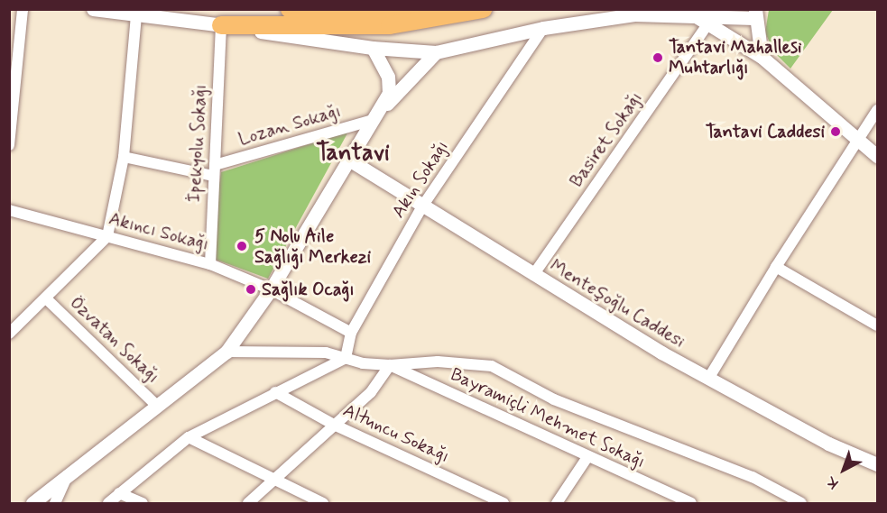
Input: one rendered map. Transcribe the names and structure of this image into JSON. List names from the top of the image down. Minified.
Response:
{"streets":{"street":["Lozan Sokağı","Basiret Sokağı","İpekyolu Sokağı","Akın Sokağı","Akıncı Sokağı","Menteşoğlu Caddesi","Özvatan Sokağı","Bayramiçli Mehmet Sokağı","Altuncu Sokağı"]},"crossings":[["Lozan Sokağı","İpekyolu Sokağı"],["Basiret Sokağı","Menteşoğlu Caddesi"],["İpekyolu Sokağı","Akıncı Sokağı"],["Akın Sokağı","Akıncı Sokağı"],["Akın Sokağı","Menteşoğlu Caddesi"]],"districts":["Tantavi"],"places":["Tantavi Mahallesi Muhtarlığı","Tantavi Caddesi","5 Nolu Aile Sağlığı Merkezi","Sağlık Ocağı"],"north":"bottom left"}
